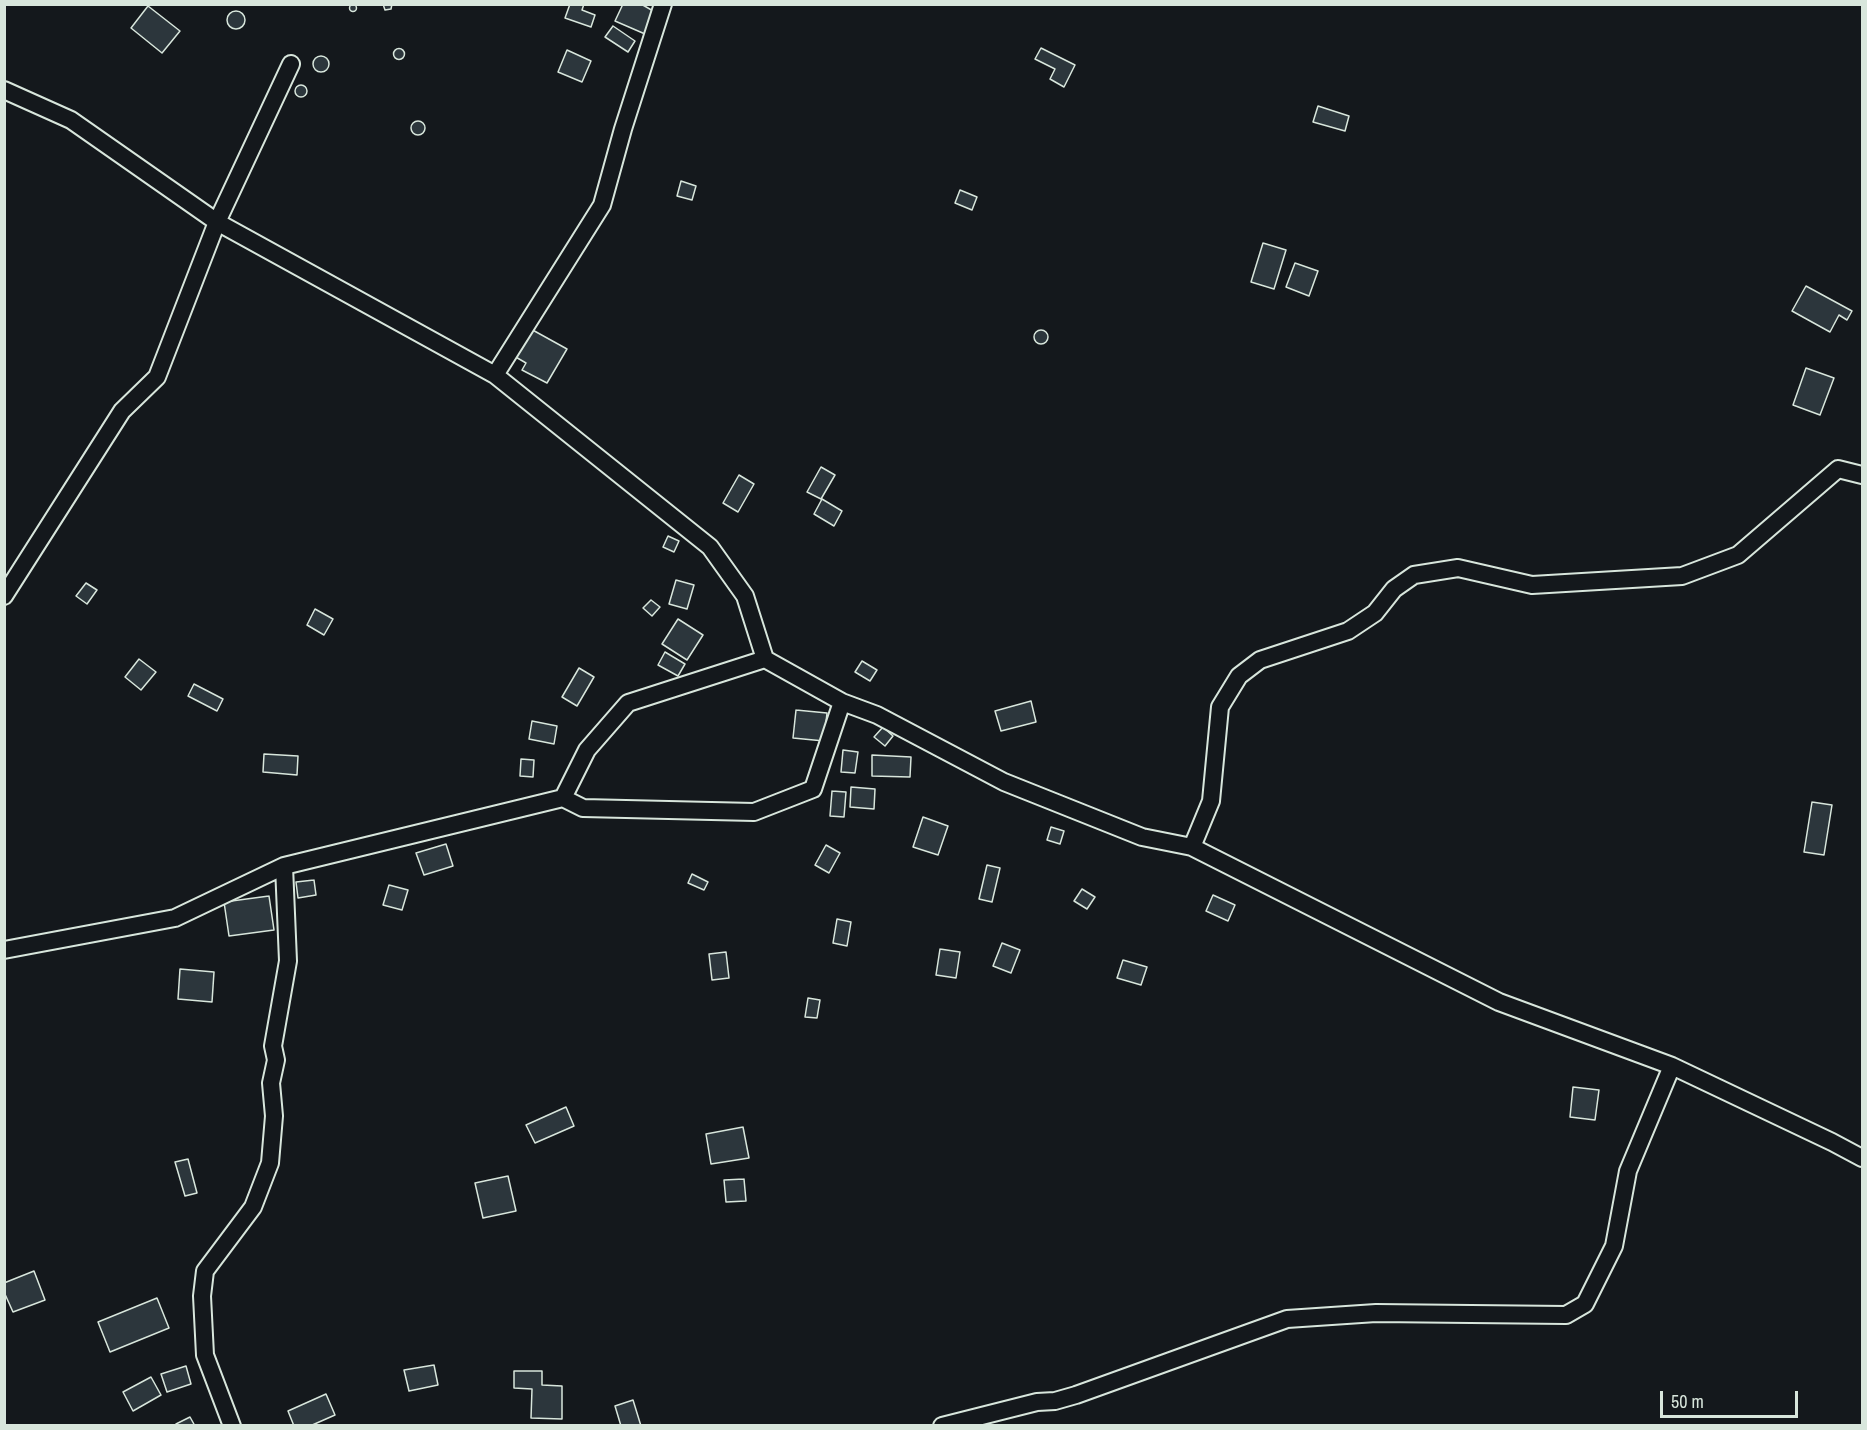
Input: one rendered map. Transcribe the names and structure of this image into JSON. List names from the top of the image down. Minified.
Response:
{"scale_bar":"50 m"}
